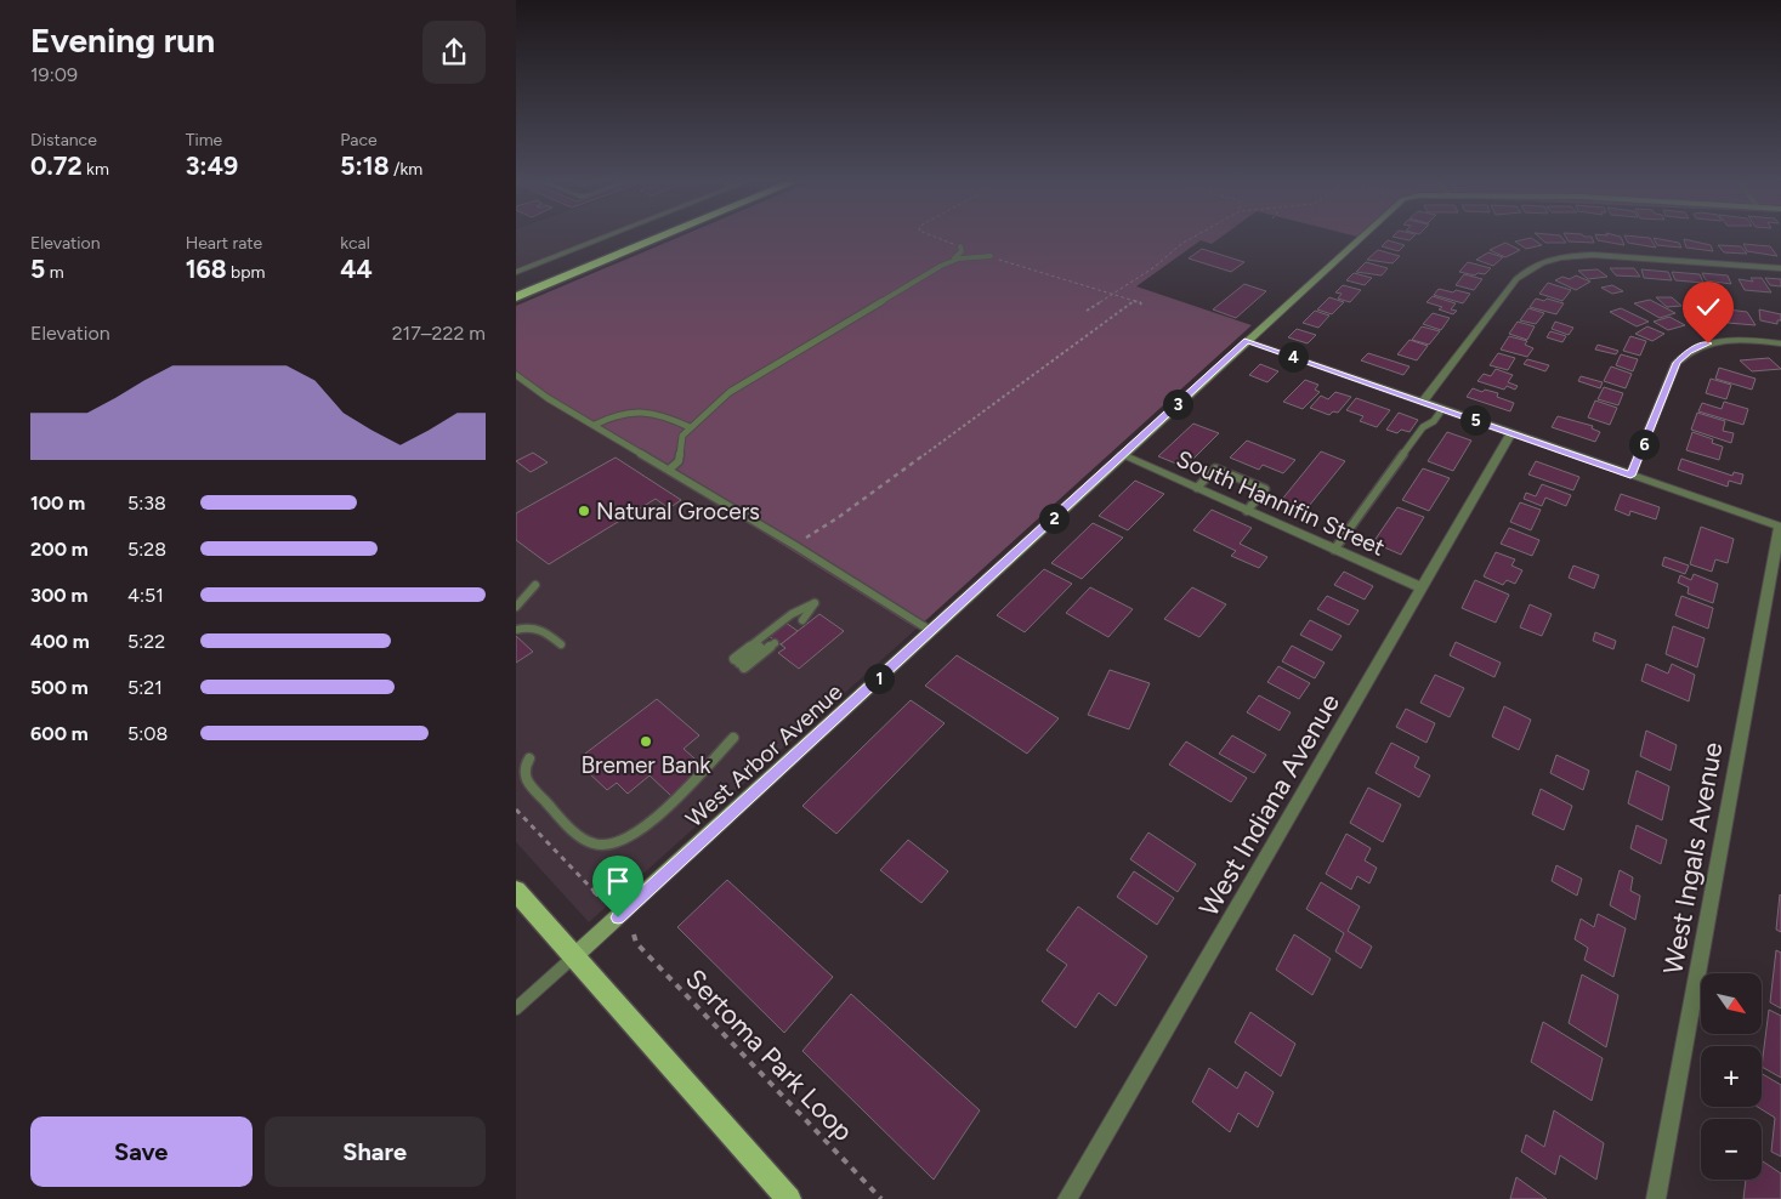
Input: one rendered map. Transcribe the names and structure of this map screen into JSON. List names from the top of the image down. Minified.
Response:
{"streets":{"main road":["West Arbor Avenue"],"street":["South Hannifin Street","West Indiana Avenue","West Ingals Avenue"],"path":["Sertoma Park Loop"]},"crossings":[["South Hannifin Street","West Arbor Avenue"],["South Hannifin Street","West Indiana Avenue"]],"places":["Natural Grocers","Bremer Bank"],"north":"bottom right","page":{"heading":["Evening run","19:09"],"stats":[["Distance","0.72 km"],["Time","3:49"],["Pace","5:18 /km"],["Elevation","5 m"],["Heart rate","168 bpm"],["kcal","44"]],"chart":["Elevation","217–222 m"],"pins":["4","3","5","6","2","1"],"list":[{"name":"100 m","note":"5:38"},{"name":"200 m","note":"5:28"},{"name":"300 m","note":"4:51"},{"name":"400 m","note":"5:22"},{"name":"500 m","note":"5:21"},{"name":"600 m","note":"5:08"}],"map_buttons":["+","−"],"buttons":["Save","Share"]}}
